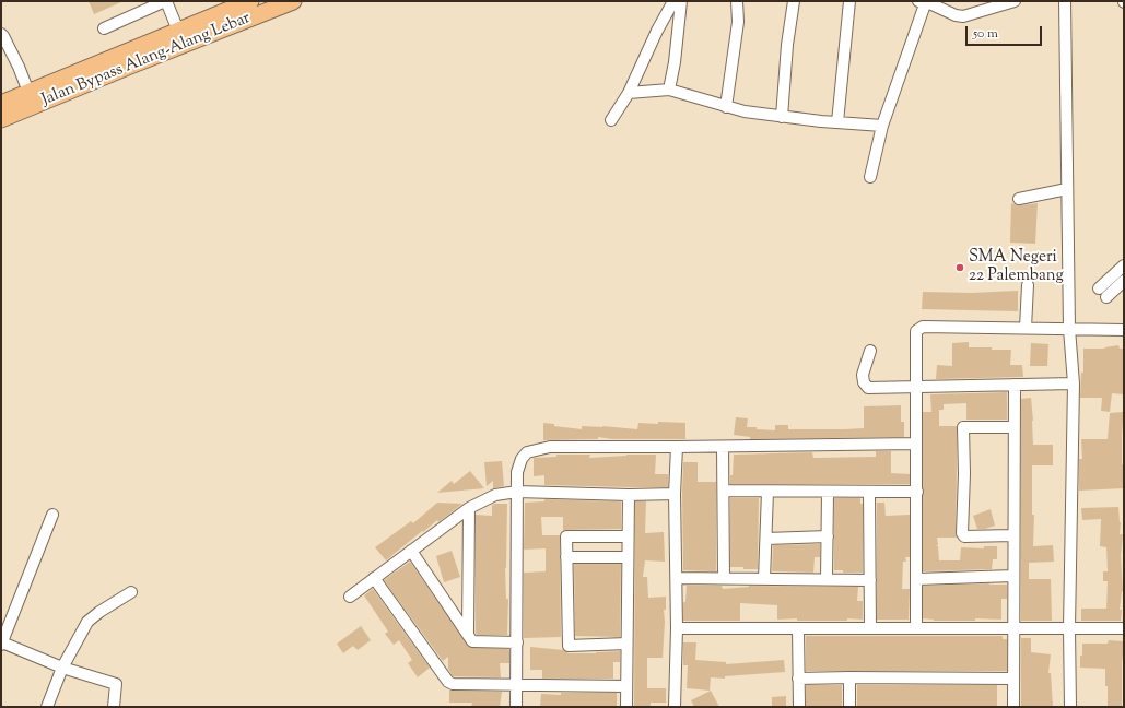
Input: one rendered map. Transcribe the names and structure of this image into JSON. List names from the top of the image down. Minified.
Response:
{"streets":{"highway":["Jalan Bypass Alang-Alang Lebar"]},"places":["SMA Negeri 22 Palembang"],"scale_bar":"50 m"}
